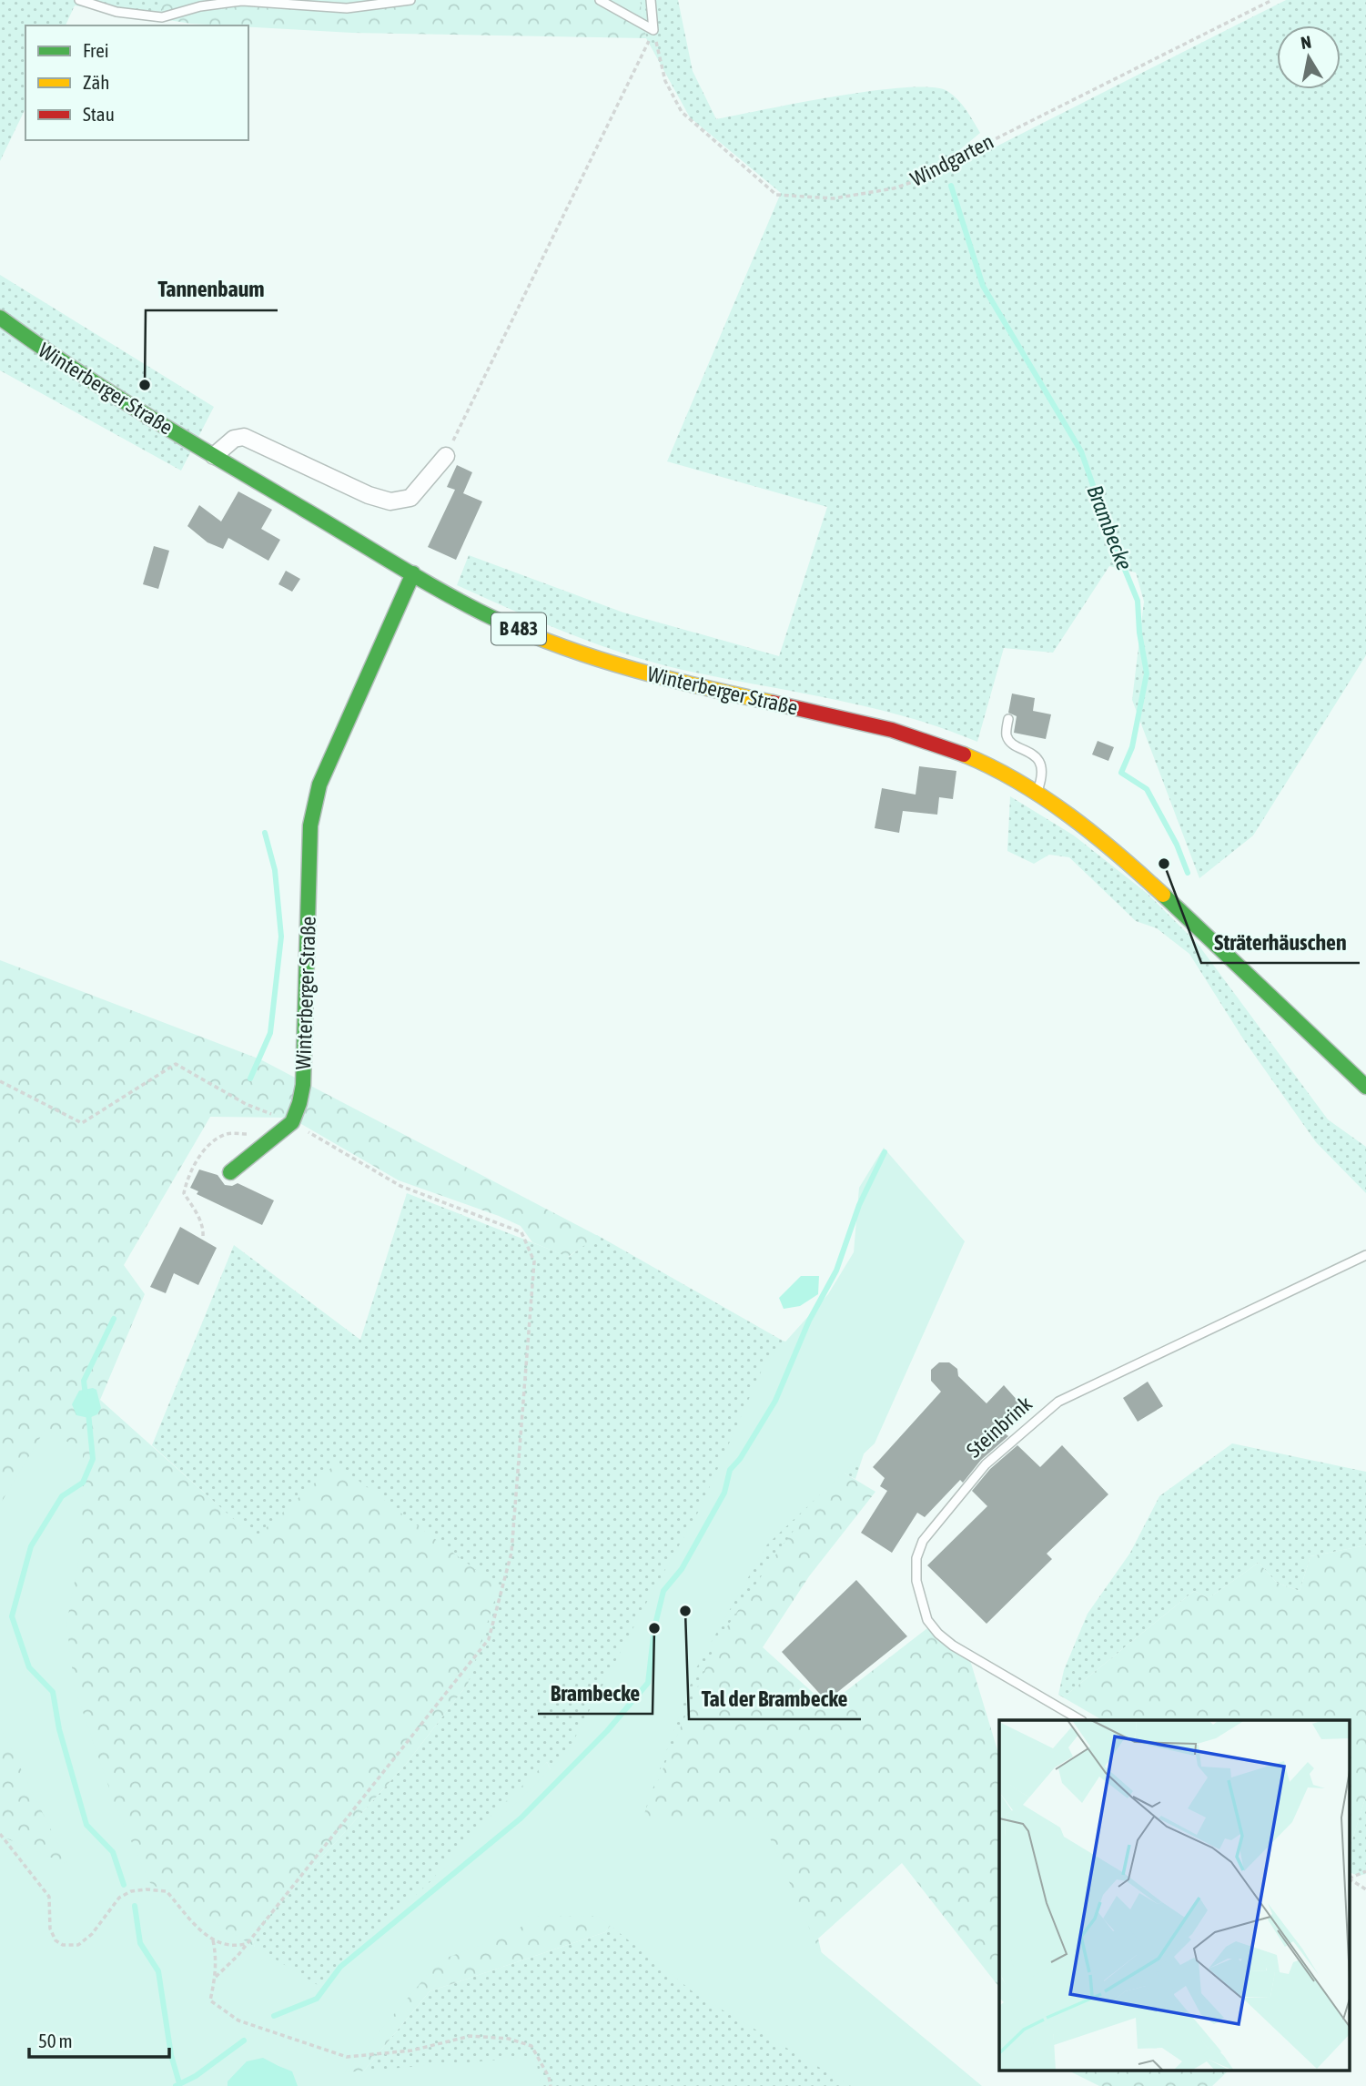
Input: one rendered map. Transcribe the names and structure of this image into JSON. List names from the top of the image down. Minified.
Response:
{"streets":{"main road":["Winterberger Straße","B 483"],"lane":["Steinbrink"],"path":["Windgarten"]},"water":["Brambecke"],"places":["Tannenbaum","Sträterhäuschen","Tal der Brambecke","Brambecke"],"legend":["Frei","Zäh","Stau"],"scale_bar":"50 m","north":"top"}
